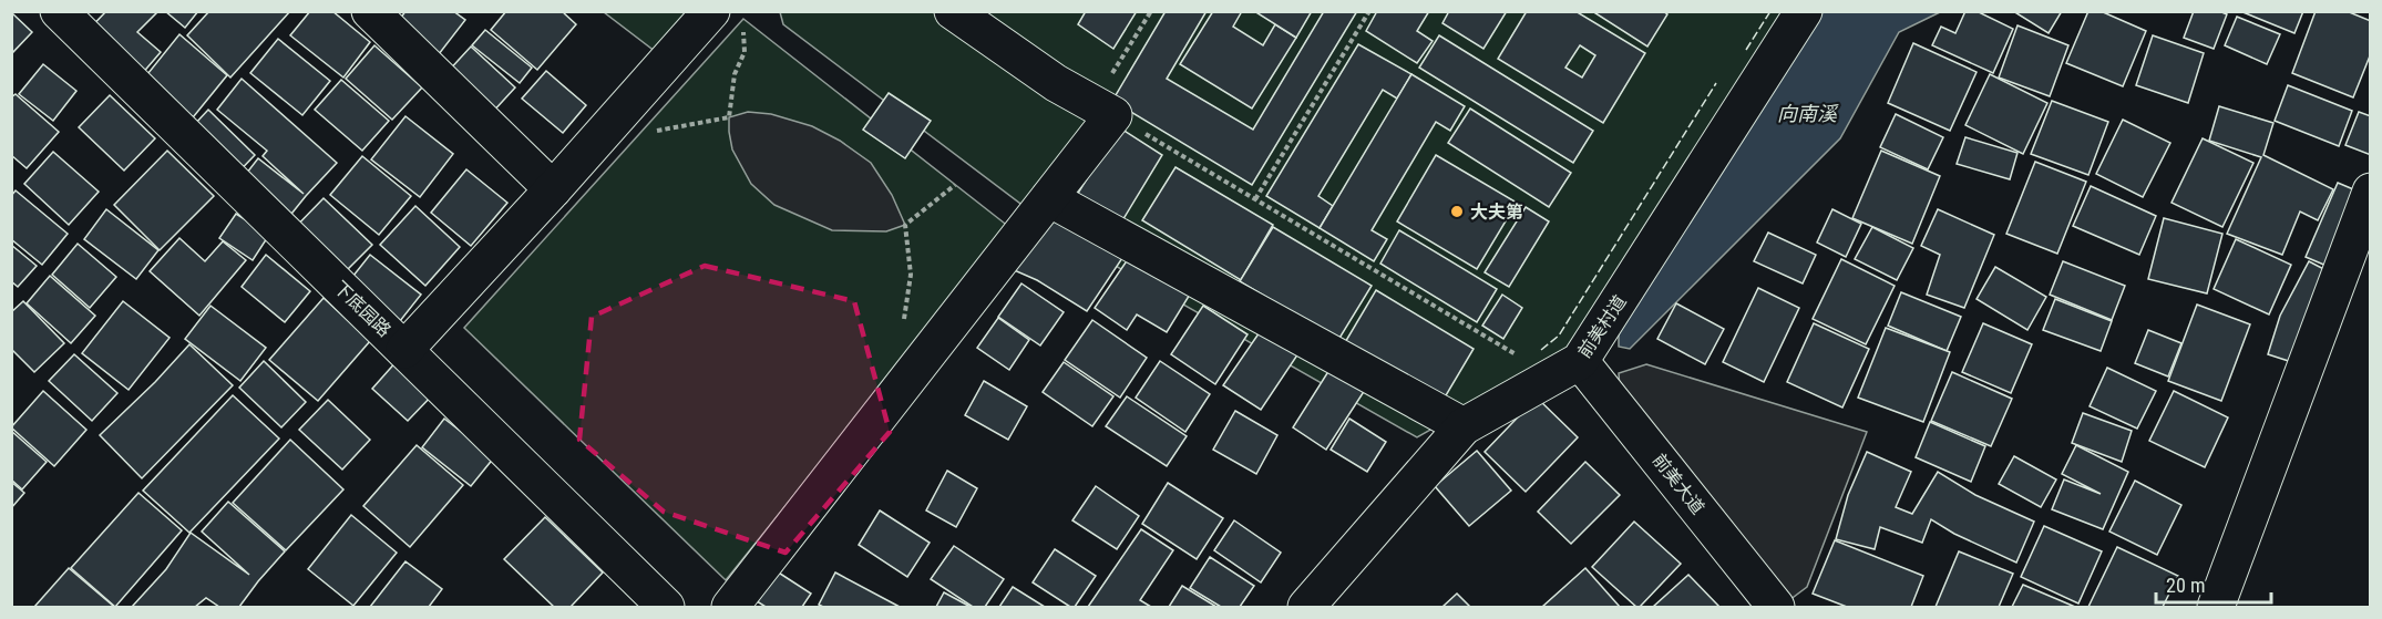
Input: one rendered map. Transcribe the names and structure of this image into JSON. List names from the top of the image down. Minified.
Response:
{"streets":{"street":["下底园路","前美村道","前美大道"]},"crossings":[["前美村道","前美大道"]],"water":["向南溪"],"places":["大夫第"],"scale_bar":"20 m"}
